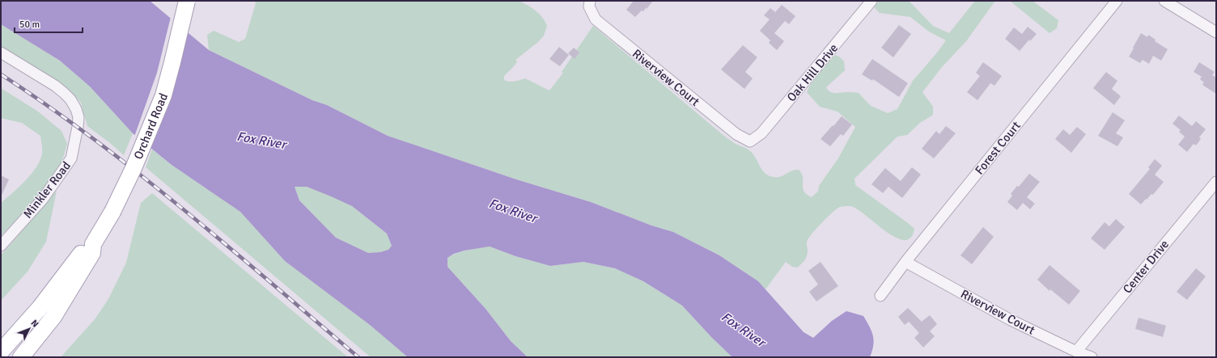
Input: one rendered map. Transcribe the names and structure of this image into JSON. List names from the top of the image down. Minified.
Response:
{"streets":{"main road":["Orchard Road"],"street":["Oak Hill Drive","Riverview Court","Forest Court","Minkler Road","Center Drive"]},"crossings":[["Oak Hill Drive","Riverview Court"],["Riverview Court","Forest Court"],["Riverview Court","Center Drive"]],"water":["Fox River"],"scale_bar":"50 m","north":"top right"}
